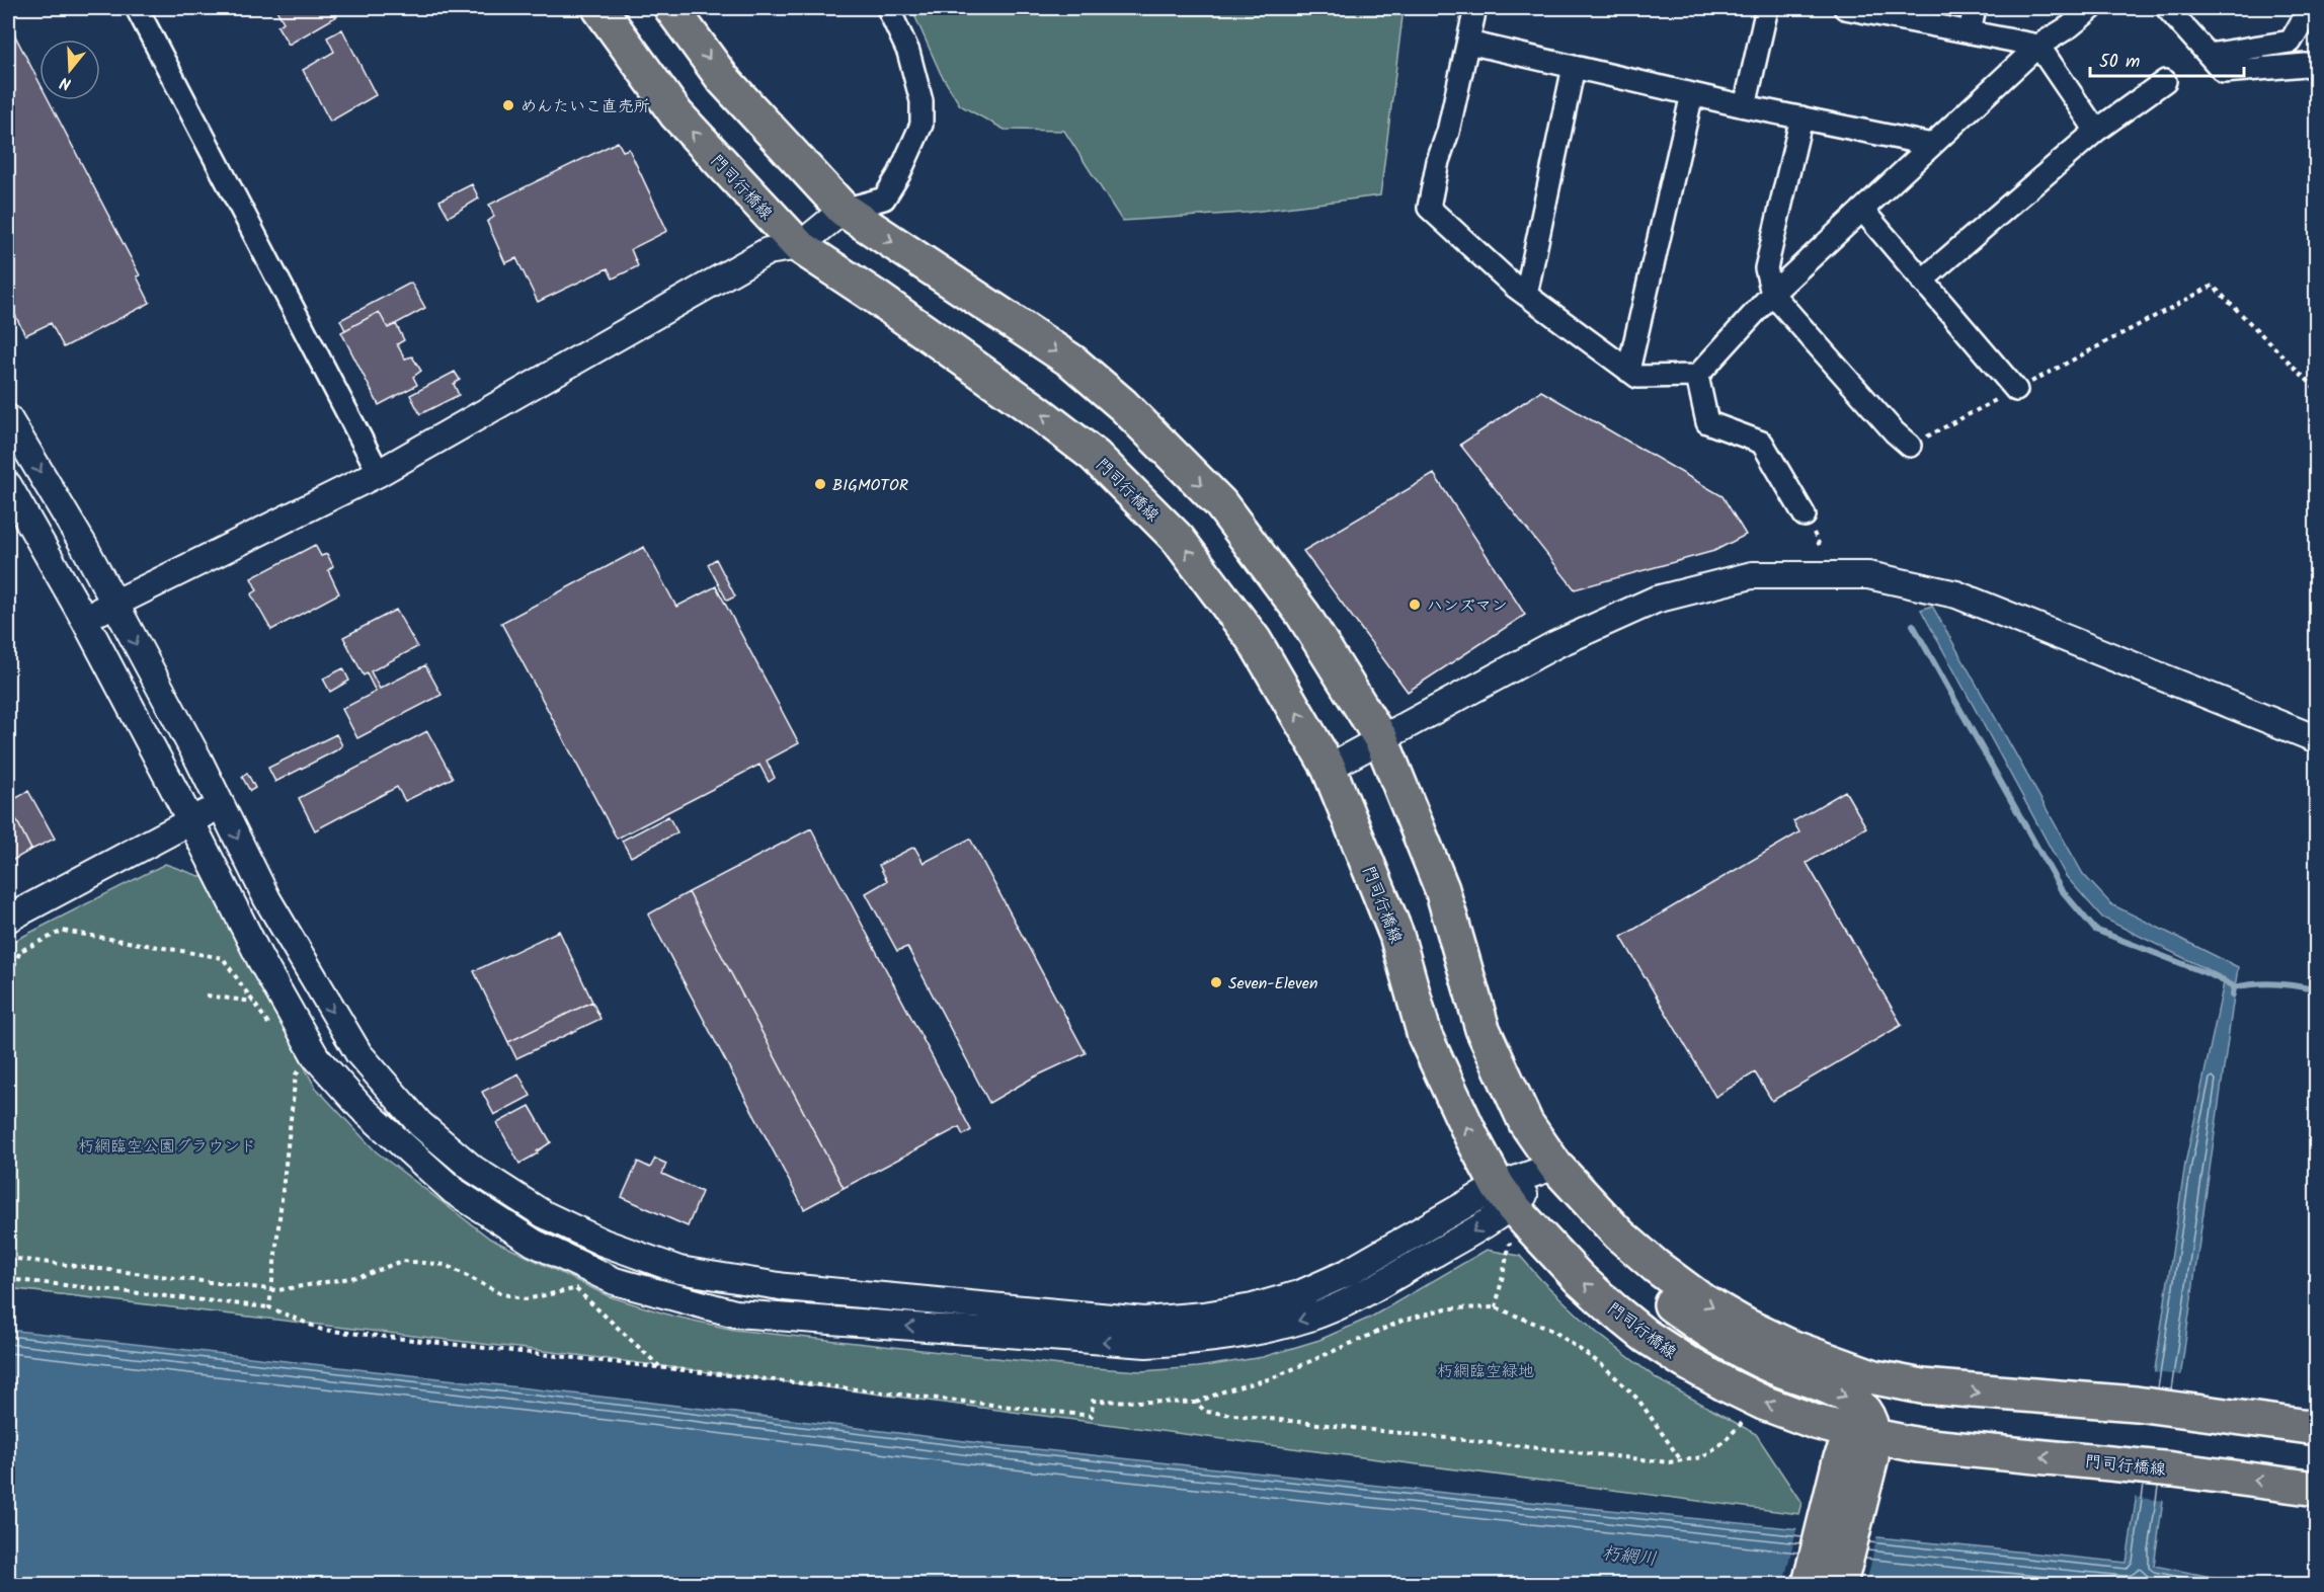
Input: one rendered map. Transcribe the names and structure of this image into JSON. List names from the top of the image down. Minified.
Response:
{"streets":{"main road":["門司行橋線"]},"water":["朽網川"],"parks":["朽網臨空公園グラウンド","朽網臨空緑地"],"places":["めんたいこ直売所","BIGMOTOR","ハンズマン","Seven-Eleven"],"scale_bar":"50 m","north":"bottom"}
